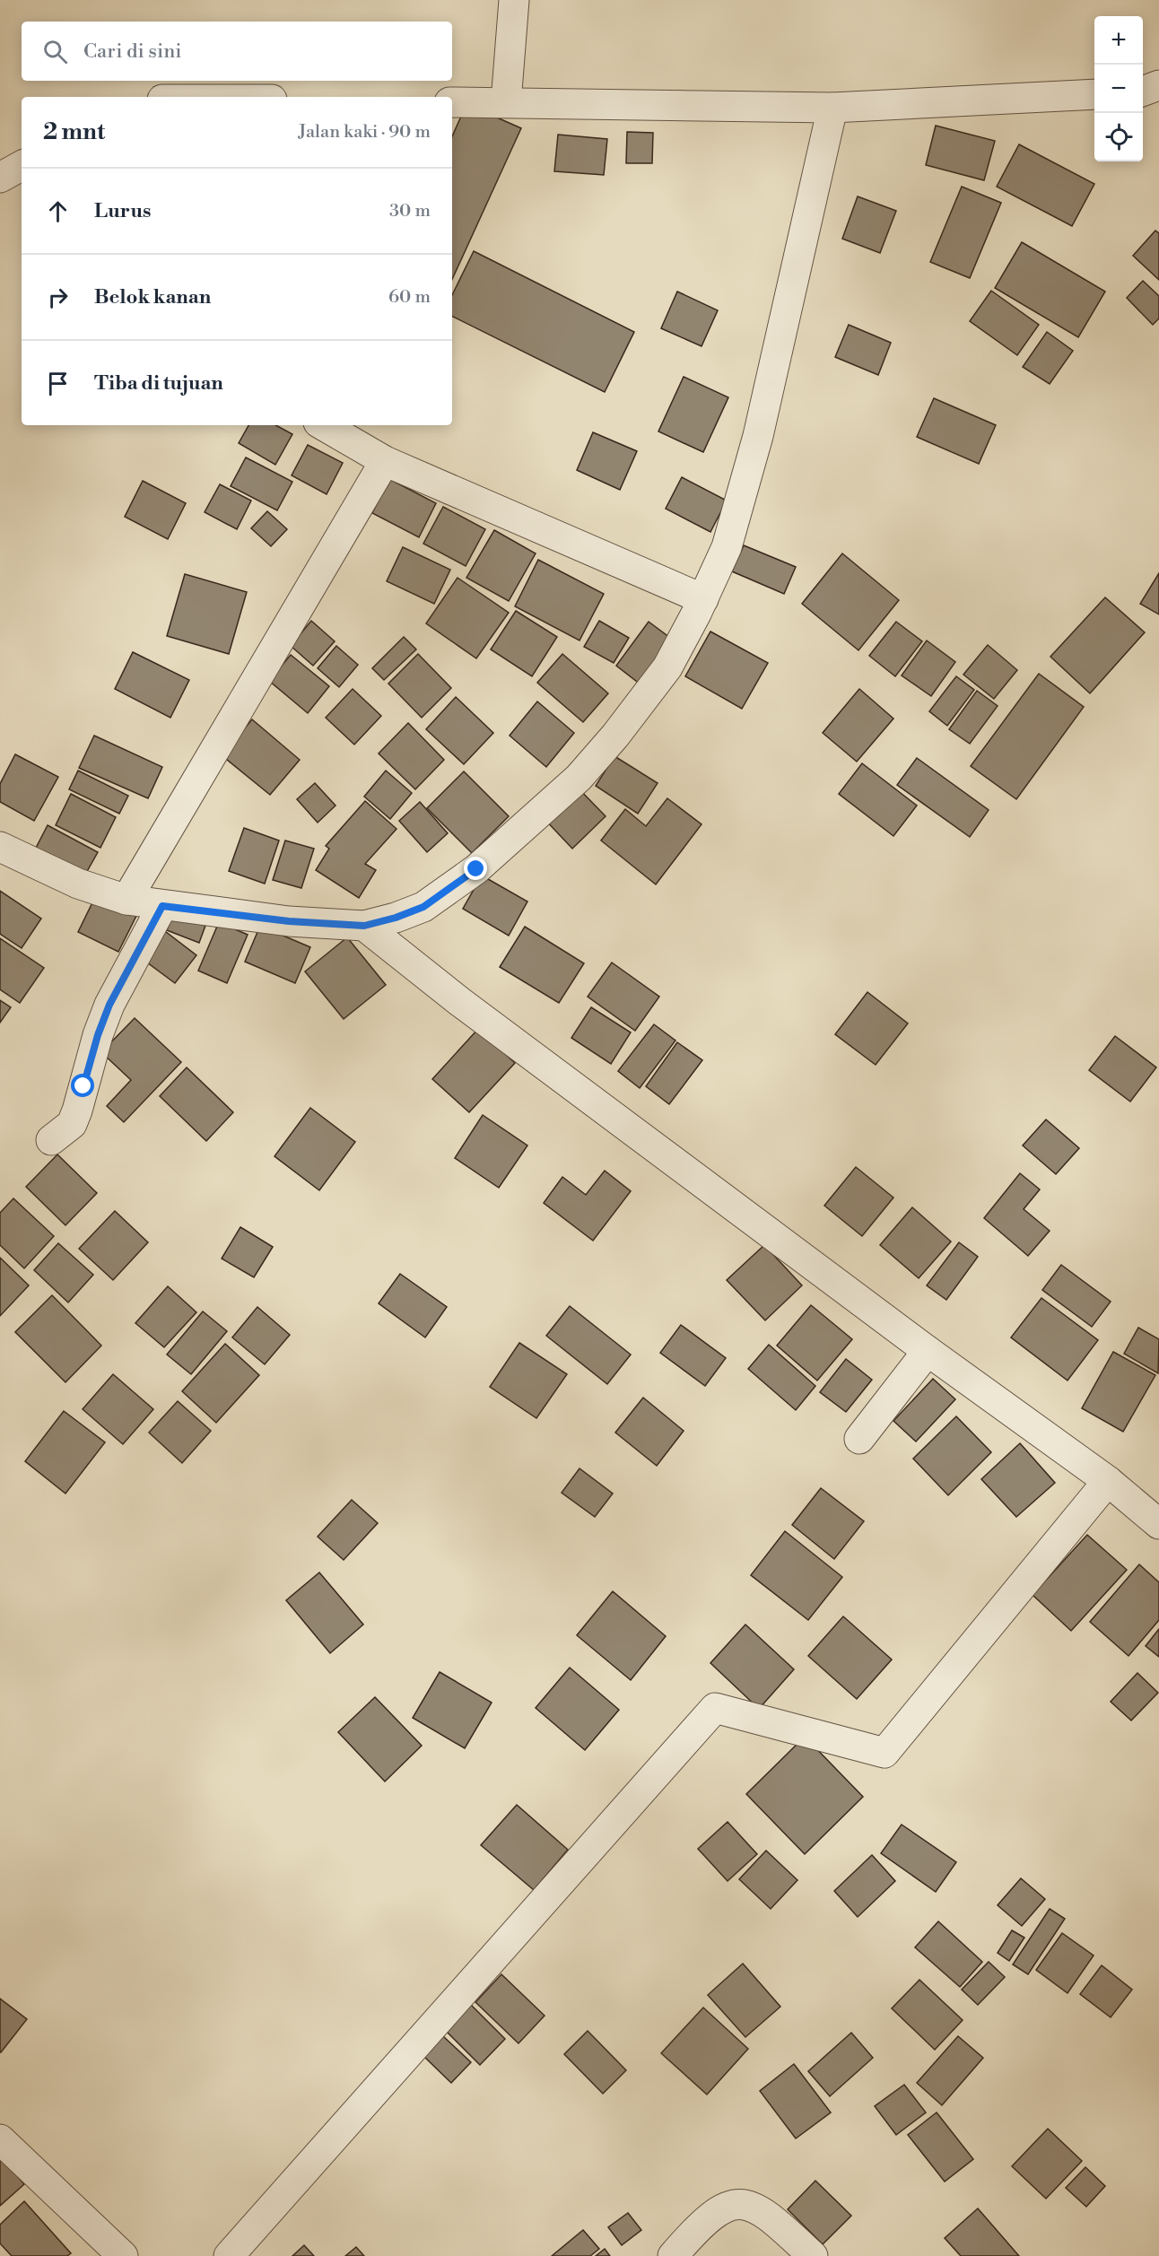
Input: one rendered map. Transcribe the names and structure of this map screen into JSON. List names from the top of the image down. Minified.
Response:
{"page":{"map_buttons":["+","−"],"search":"Cari di sini","heading":["2 mnt","Jalan kaki · 90 m"],"list":[["Lurus","30 m"],["Belok kanan","60 m"],"Tiba di tujuan"]}}
